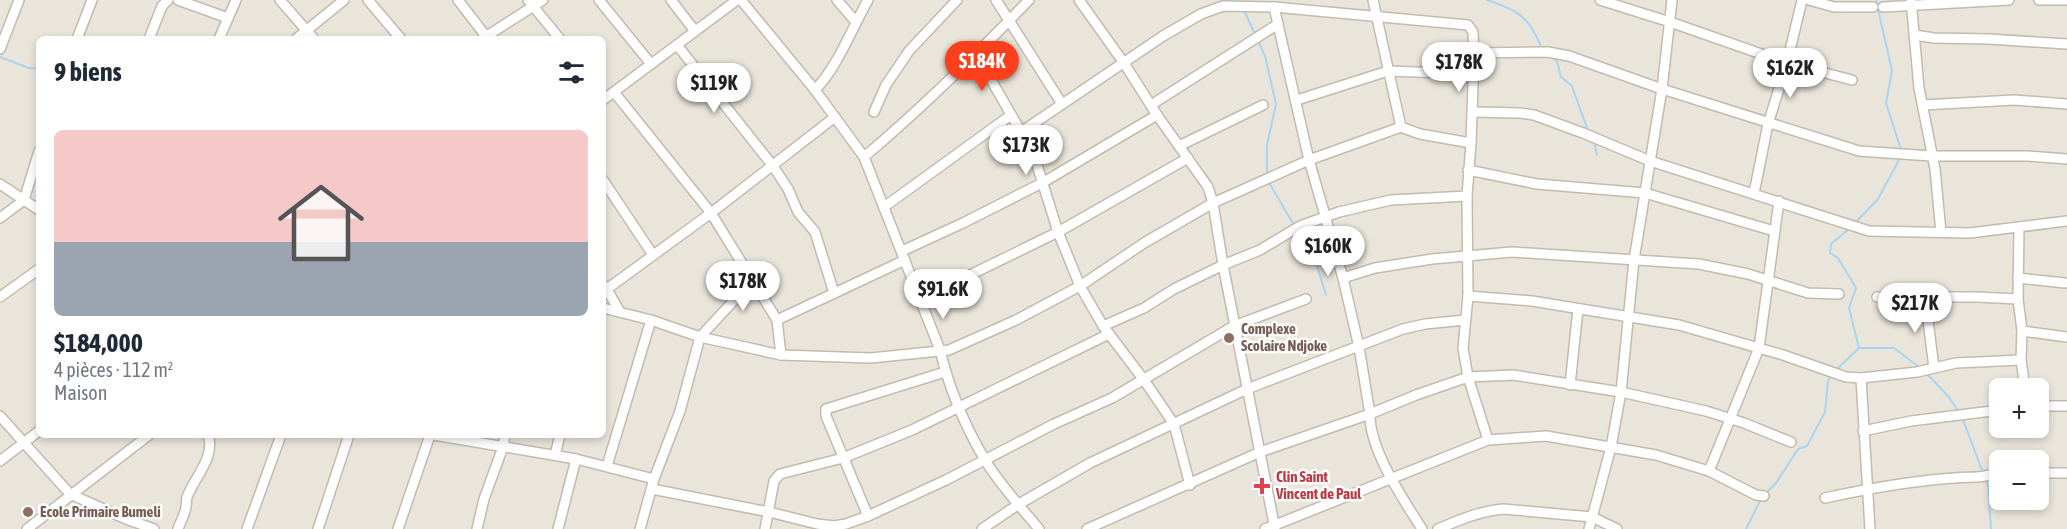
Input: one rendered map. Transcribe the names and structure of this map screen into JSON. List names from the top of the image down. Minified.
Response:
{"places":{"other":["Complexe Scolaire Ndjoke","Ecole Primaire Bumeli"],"health":["Clin Saint Vincent de Paul"]},"page":{"heading":"9 biens","price":["$184K","$178K","$162K","$119K","$173K","$160K","$178K","$91.6K","$217K"],"list":[{"name":"$184,000","note":"4 pièces · 112 m² · Maison"}],"map_buttons":["+","−"]}}
